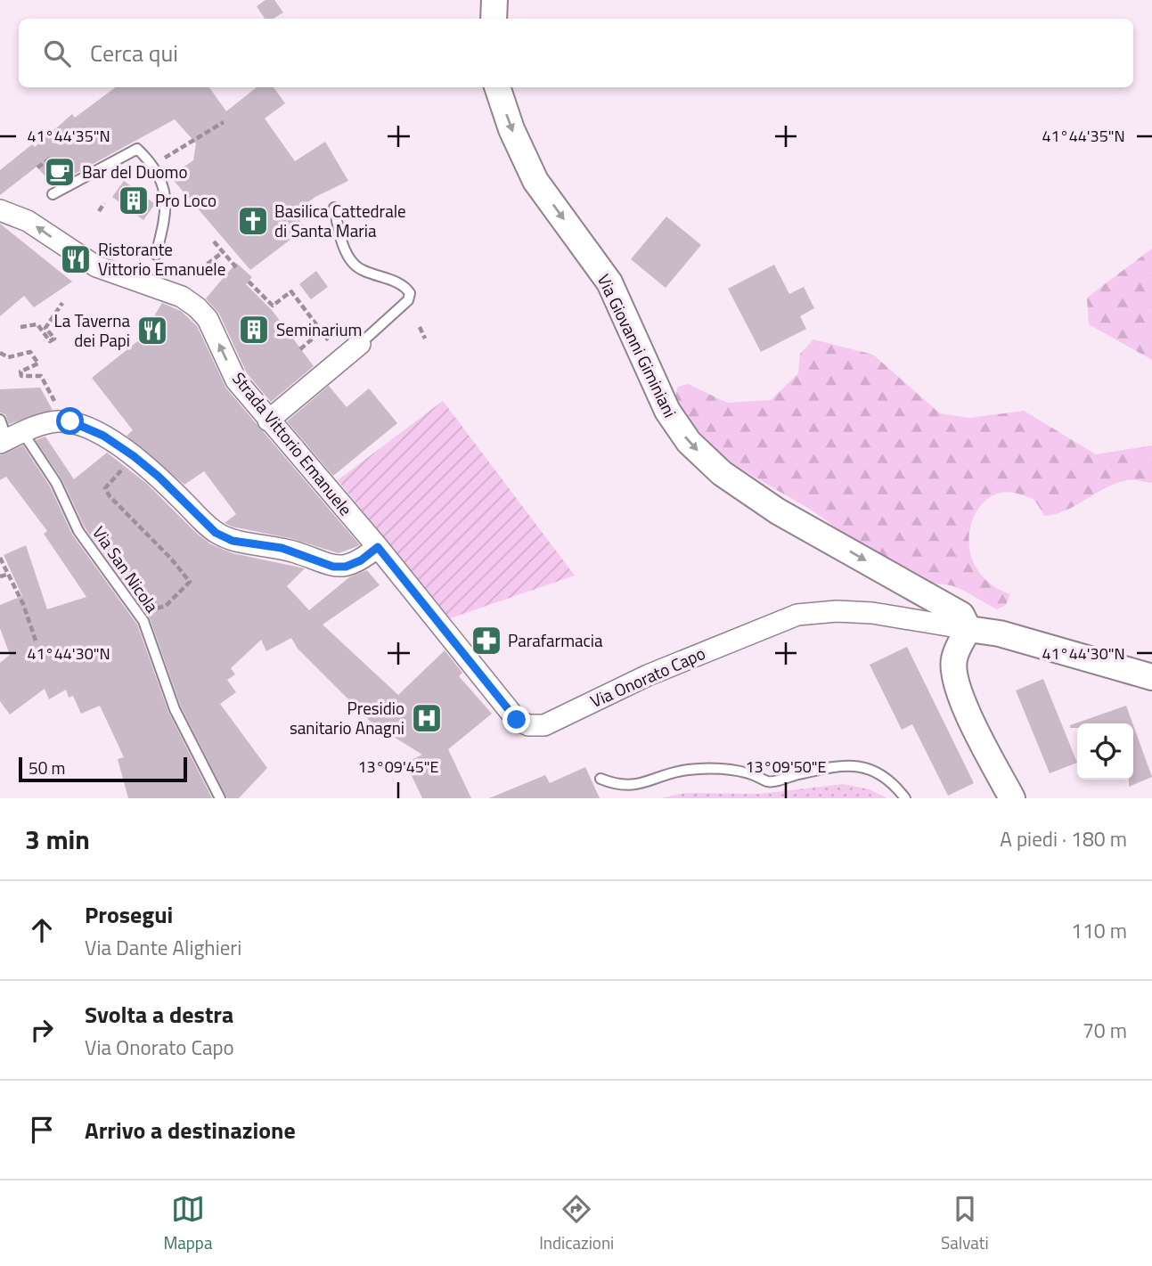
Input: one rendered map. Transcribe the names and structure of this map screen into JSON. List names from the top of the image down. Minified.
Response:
{"streets":{"street":["Via Giovanni Giminiani","Strada Vittorio Emanuele","Via Onorato Capo"],"lane":["Via San Nicola"]},"crossings":[["Via Giovanni Giminiani","Via Onorato Capo"],["Strada Vittorio Emanuele","Via Onorato Capo"]],"one_way":["Via Giovanni Giminiani","Strada Vittorio Emanuele"],"places":{"cafe":["Bar del Duomo"],"building":["Pro Loco","Seminarium"],"church":["Basilica Cattedrale di Santa Maria"],"restaurant":["Ristorante Vittorio Emanuele","La Taverna dei Papi"],"pharmacy":["Parafarmacia"],"hospital":["Presidio sanitario Anagni"]},"scale_bar":"50 m","page":{"search":"Cerca qui","scale":"50 m","heading":["3 min","A piedi · 180 m"],"list":[["Prosegui","Via Dante Alighieri","110 m"],["Svolta a destra","Via Onorato Capo","70 m"],"Arrivo a destinazione"],"nav":["Mappa","Indicazioni","Salvati"]},"coordinates":["41°44'35\"N","41°44'30\"N","13°09'45\"E","13°09'50\"E"]}
